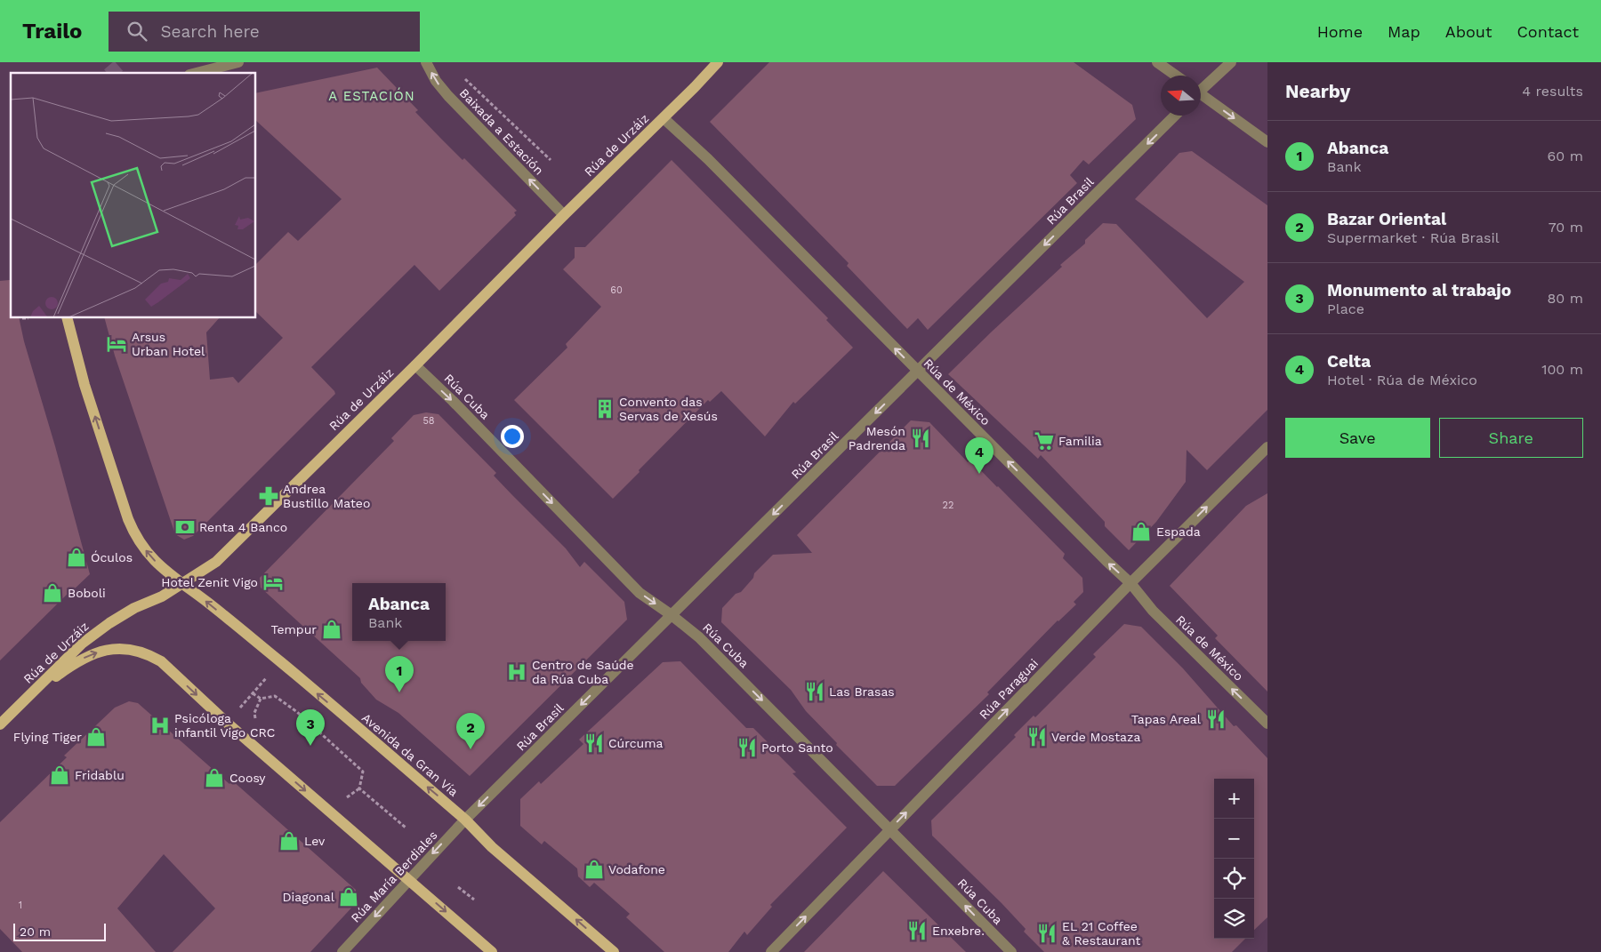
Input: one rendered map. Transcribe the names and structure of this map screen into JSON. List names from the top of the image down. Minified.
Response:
{"streets":{"main road":["Rúa de Urzáiz","Avenida da Gran Vía"],"street":["Baixada a Estación","Rúa Brasil","Rúa de México","Rúa Cuba","Rúa Paraguai","Rúa María Berdiales"]},"crossings":[["Baixada a Estación","Rúa de Urzáiz"],["Rúa de Urzáiz","Rúa de México"],["Rúa de Urzáiz","Rúa Cuba"],["Rúa de Urzáiz","Avenida da Gran Vía"],["Rúa Brasil","Rúa de México"],["Rúa Brasil","Rúa Cuba"],["Rúa Brasil","Avenida da Gran Vía"],["Rúa Brasil","Rúa María Berdiales"],["Rúa de México","Rúa Paraguai"],["Rúa Cuba","Rúa Paraguai"],["Avenida da Gran Vía","Rúa María Berdiales"]],"one_way":["Baixada a Estación","Rúa Brasil","Rúa de México","Rúa Paraguai","Rúa María Berdiales"],"districts":["A ESTACIÓN"],"places":{"hotel":["Arsus Urban Hotel","Hotel Zenit Vigo"],"building":["Convento das Servas de Xesús"],"restaurant":["Mesón Padrenda","Las Brasas","Tapas Areal","Verde Mostaza","Cúrcuma","Porto Santo","Enxebre.","EL 21 Coffee & Restaurant"],"supermarket":["Familia"],"pharmacy":["Andrea Bustillo Mateo"],"bank":["Renta 4 Banco"],"shop":["Espada","Óculos","Boboli","Tempur","Flying Tiger","Fridablu","Coosy","Lev","Vodafone","Diagonal"],"hospital":["Centro de Saúde da Rúa Cuba","Psicóloga infantil Vigo CRC"]},"house_numbers":["60","58","22","1"],"scale_bar":"20 m","north":"left","page":{"header":"Trailo","search":"Search here","nav":["Home","Map","About","Contact"],"heading":["Nearby","4 results"],"list":[{"mark":"1","name":"Abanca","note":"Bank","value":"60 m"},{"mark":"2","name":"Bazar Oriental","note":"Supermarket · Rúa Brasil","value":"70 m"},{"mark":"3","name":"Monumento al trabajo","note":"Place","value":"80 m"},{"mark":"4","name":"Celta","note":"Hotel · Rúa de México","value":"100 m"}],"buttons":["Save","Share"],"pins":["4","1","3","2"],"popup":["Abanca","Bank"],"map_buttons":["+","−"],"scale":"20 m"}}
